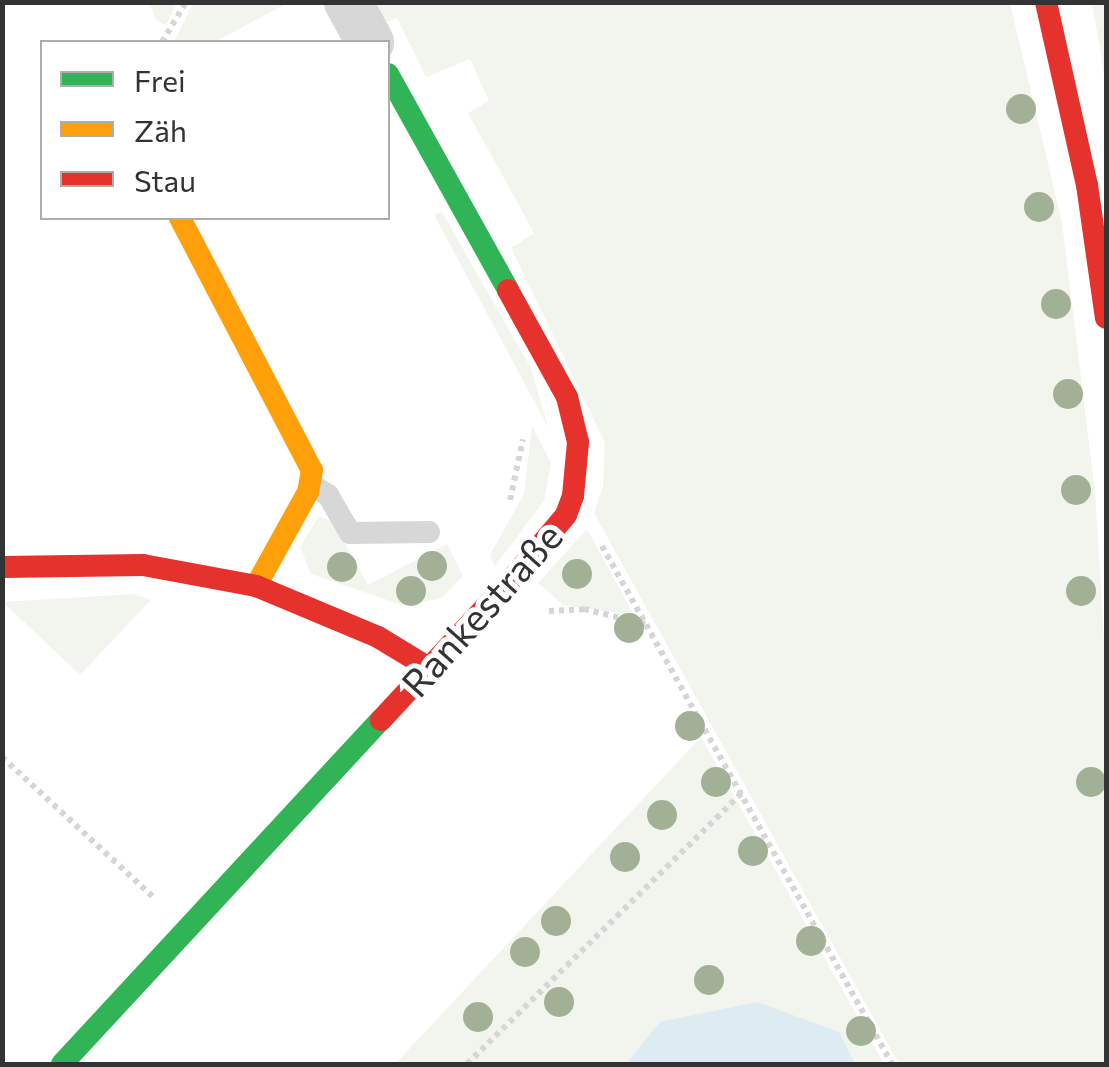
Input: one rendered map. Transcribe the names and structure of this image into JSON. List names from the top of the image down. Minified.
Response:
{"streets":{"street":["Rankestraße"]},"legend":["Frei","Zäh","Stau"]}
